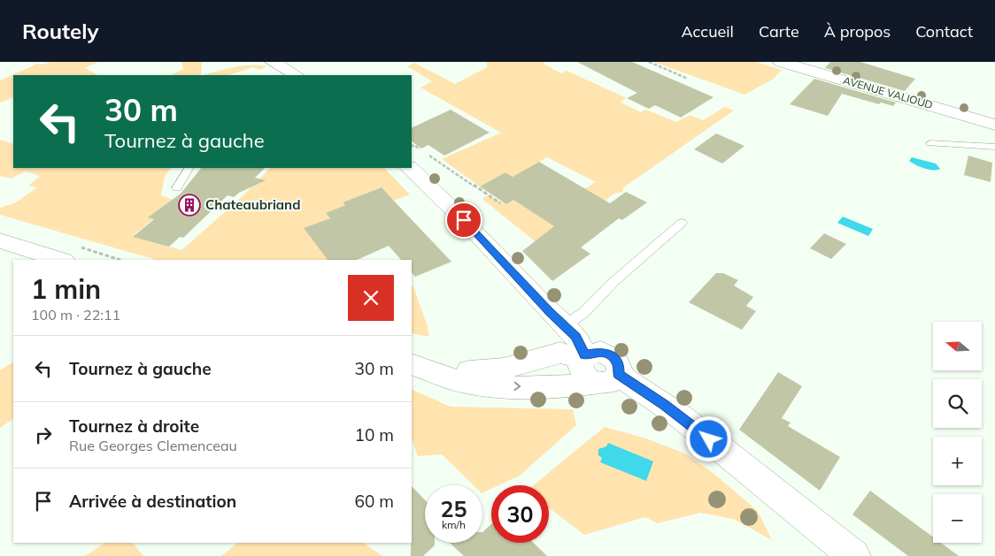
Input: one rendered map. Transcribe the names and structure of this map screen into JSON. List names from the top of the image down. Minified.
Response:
{"streets":{"street":["AVENUE VALIOUD"]},"places":{"building":["Chateaubriand"]},"north":"left","page":{"header":"Routely","nav":["Accueil","Carte","À propos","Contact"],"turn":["30 m","Tournez à gauche"],"heading":["1 min","100 m · 22:11"],"map_buttons":["+","−"],"list":[{"name":"Tournez à gauche","value":"30 m"},{"name":"Tournez à droite","note":"Rue Georges Clemenceau","value":"10 m"},{"name":"Arrivée à destination","value":"60 m"}],"speed":"25 km/h","limit":"30"}}
